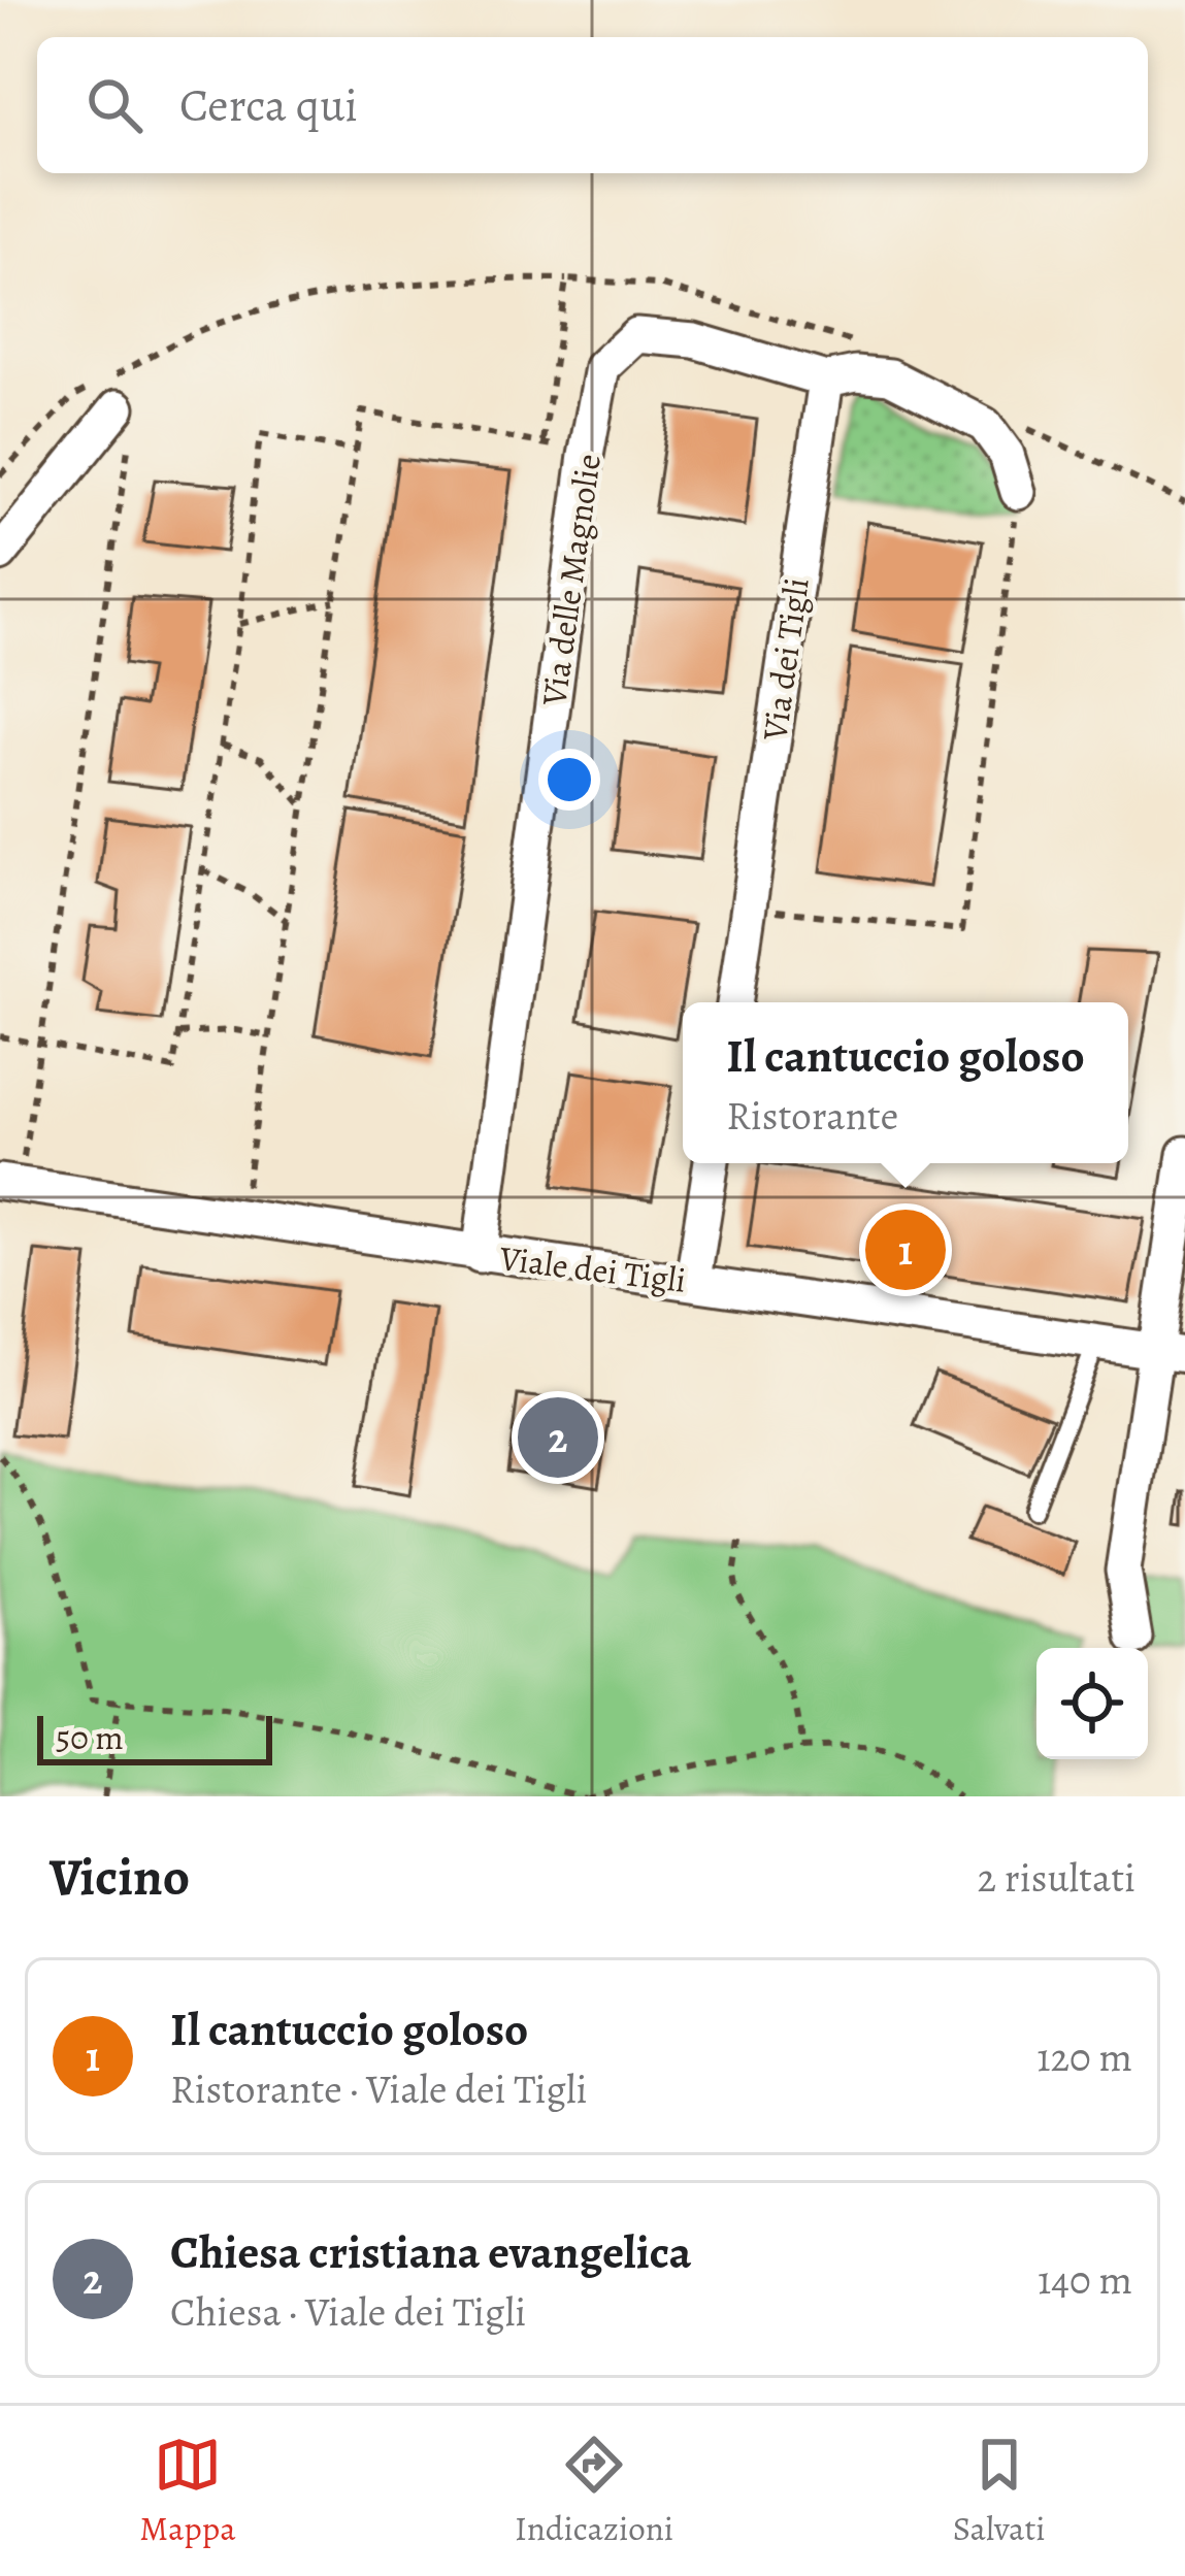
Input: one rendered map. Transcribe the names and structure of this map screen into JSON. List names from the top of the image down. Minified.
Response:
{"streets":{"street":["Via delle Magnolie","Via dei Tigli","Viale dei Tigli"]},"crossings":[["Via delle Magnolie","Via dei Tigli"],["Via delle Magnolie","Viale dei Tigli"]],"scale_bar":"50 m","page":{"search":"Cerca qui","popup":["Il cantuccio goloso","Ristorante"],"pins":["1","2"],"scale":"50 m","heading":["Vicino","2 risultati"],"list":[{"mark":"1","name":"Il cantuccio goloso","note":"Ristorante · Viale dei Tigli","value":"120 m"},{"mark":"2","name":"Chiesa cristiana evangelica","note":"Chiesa · Viale dei Tigli","value":"140 m"}],"nav":["Mappa","Indicazioni","Salvati"]}}
